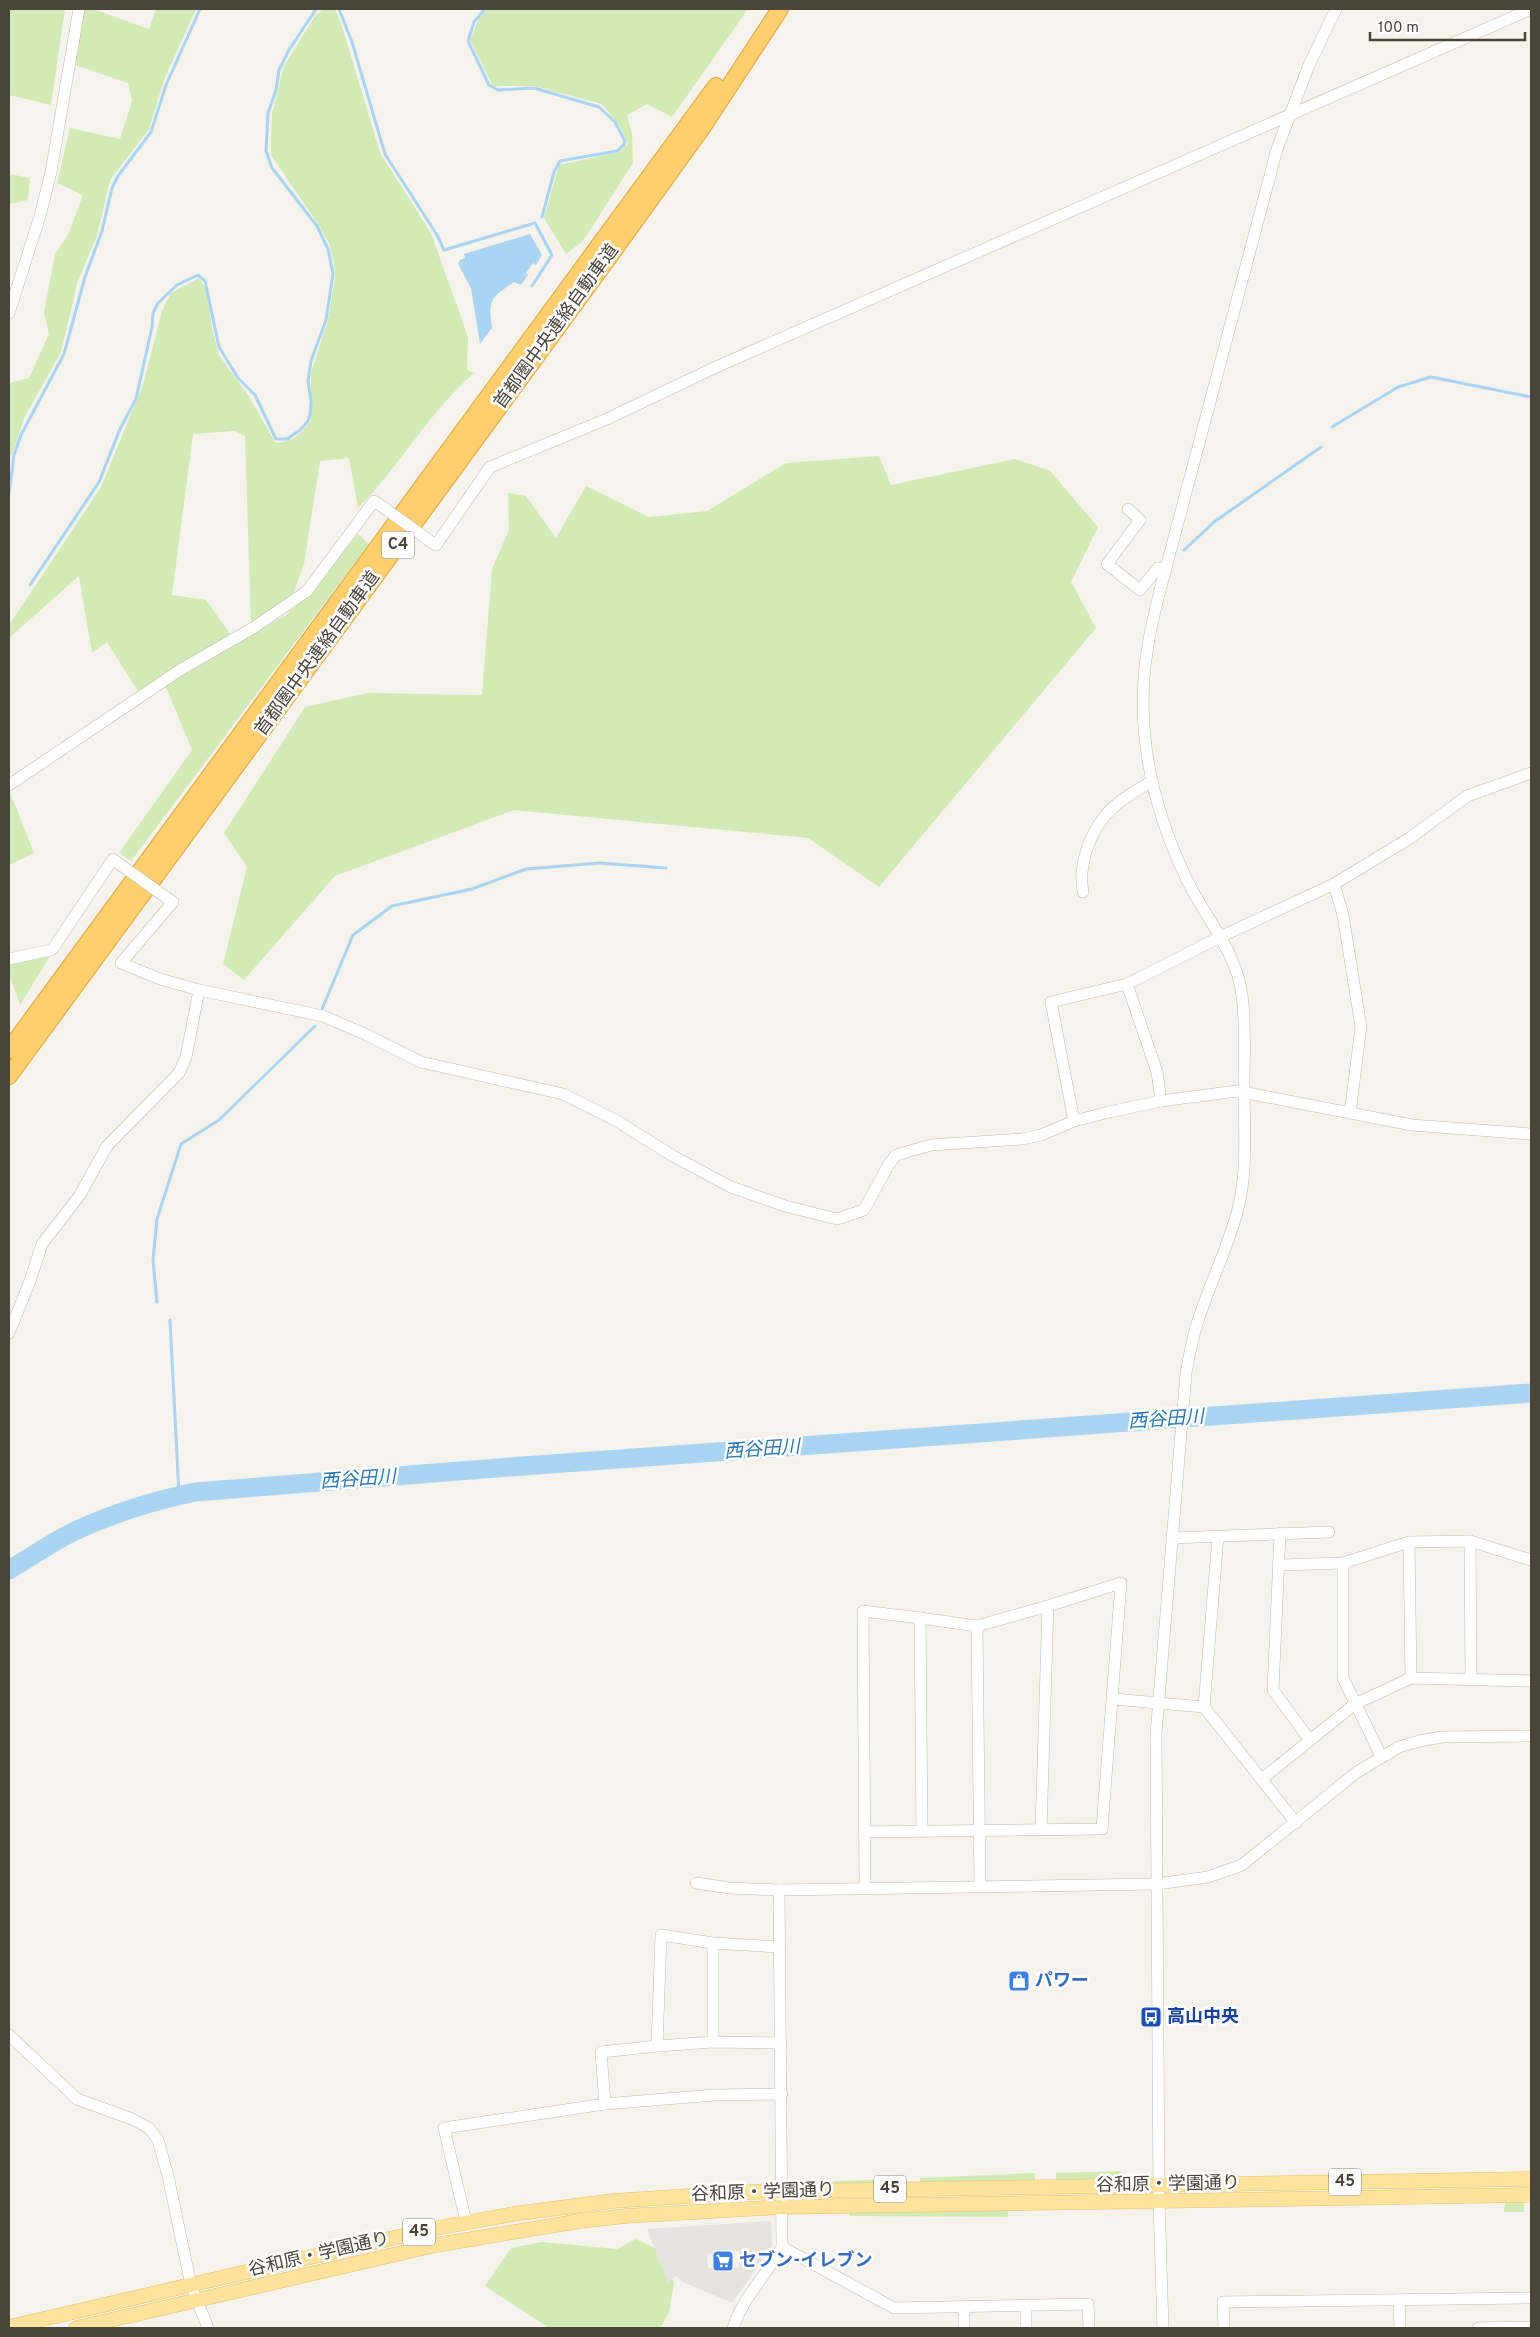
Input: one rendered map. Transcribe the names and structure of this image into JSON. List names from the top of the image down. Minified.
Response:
{"streets":{"highway":["首都圏中央連絡自動車道","C4"],"main road":["45","谷和原・学園通り"]},"water":["西谷田川"],"places":{"shop":["パワー"],"bus stop":["高山中央"],"supermarket":["セブン-イレブン"]},"scale_bar":"100 m"}
